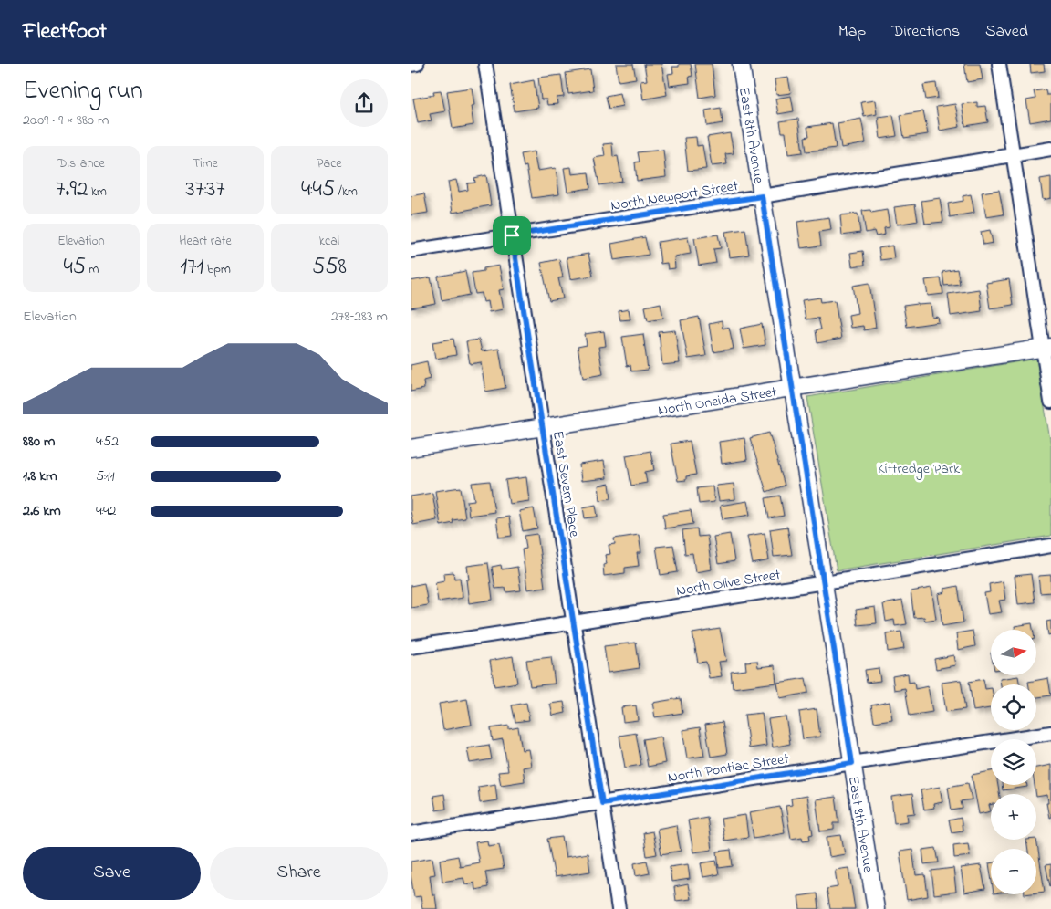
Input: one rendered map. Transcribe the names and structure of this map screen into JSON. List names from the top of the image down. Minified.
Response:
{"streets":{"street":["East 8th Avenue","North Newport Street","North Oneida Street","East Severn Place","North Olive Street","North Pontiac Street"]},"crossings":[["East 8th Avenue","North Newport Street"],["East 8th Avenue","North Oneida Street"],["East 8th Avenue","North Olive Street"],["East 8th Avenue","North Pontiac Street"],["North Newport Street","East Severn Place"],["North Oneida Street","East Severn Place"],["East Severn Place","North Olive Street"],["East Severn Place","North Pontiac Street"]],"parks":["Kittredge Park"],"north":"right","page":{"header":"Fleetfoot","nav":["Map","Directions","Saved"],"heading":["Evening run","20:09 · 9 × 880 m"],"stats":[["Distance","7.92 km"],["Time","37:37"],["Pace","4:45 /km"],["Elevation","45 m"],["Heart rate","171 bpm"],["kcal","558"]],"chart":["Elevation","278–283 m"],"list":[{"name":"880 m","note":"4:52"},{"name":"1.8 km","note":"5:11"},{"name":"2.6 km","note":"4:42"}],"map_buttons":["+","−"],"buttons":["Save","Share"]}}
